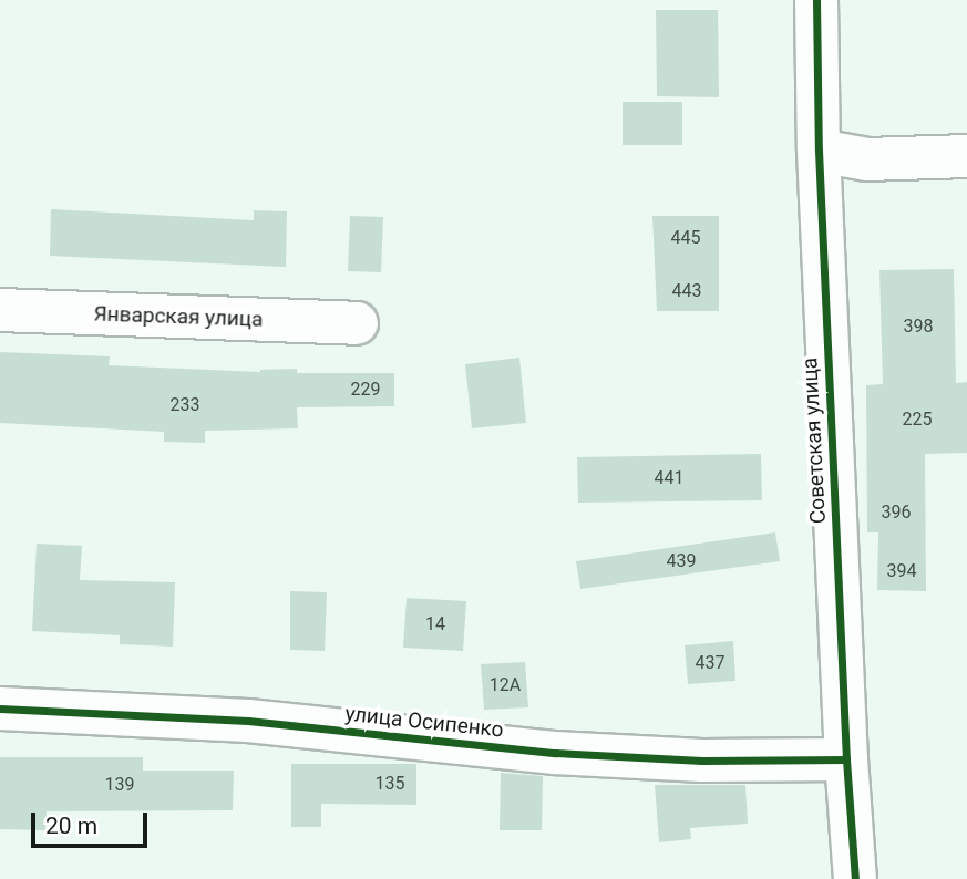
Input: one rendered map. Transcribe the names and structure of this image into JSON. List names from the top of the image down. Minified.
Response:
{"streets":{"street":["Январская улица","Советская улица","улица Осипенко"]},"crossings":[["Советская улица","улица Осипенко"]],"house_numbers":["445","443","398","229","233","225","441","396","439","394","14","437","12А","135","139"],"scale_bar":"20 m"}
